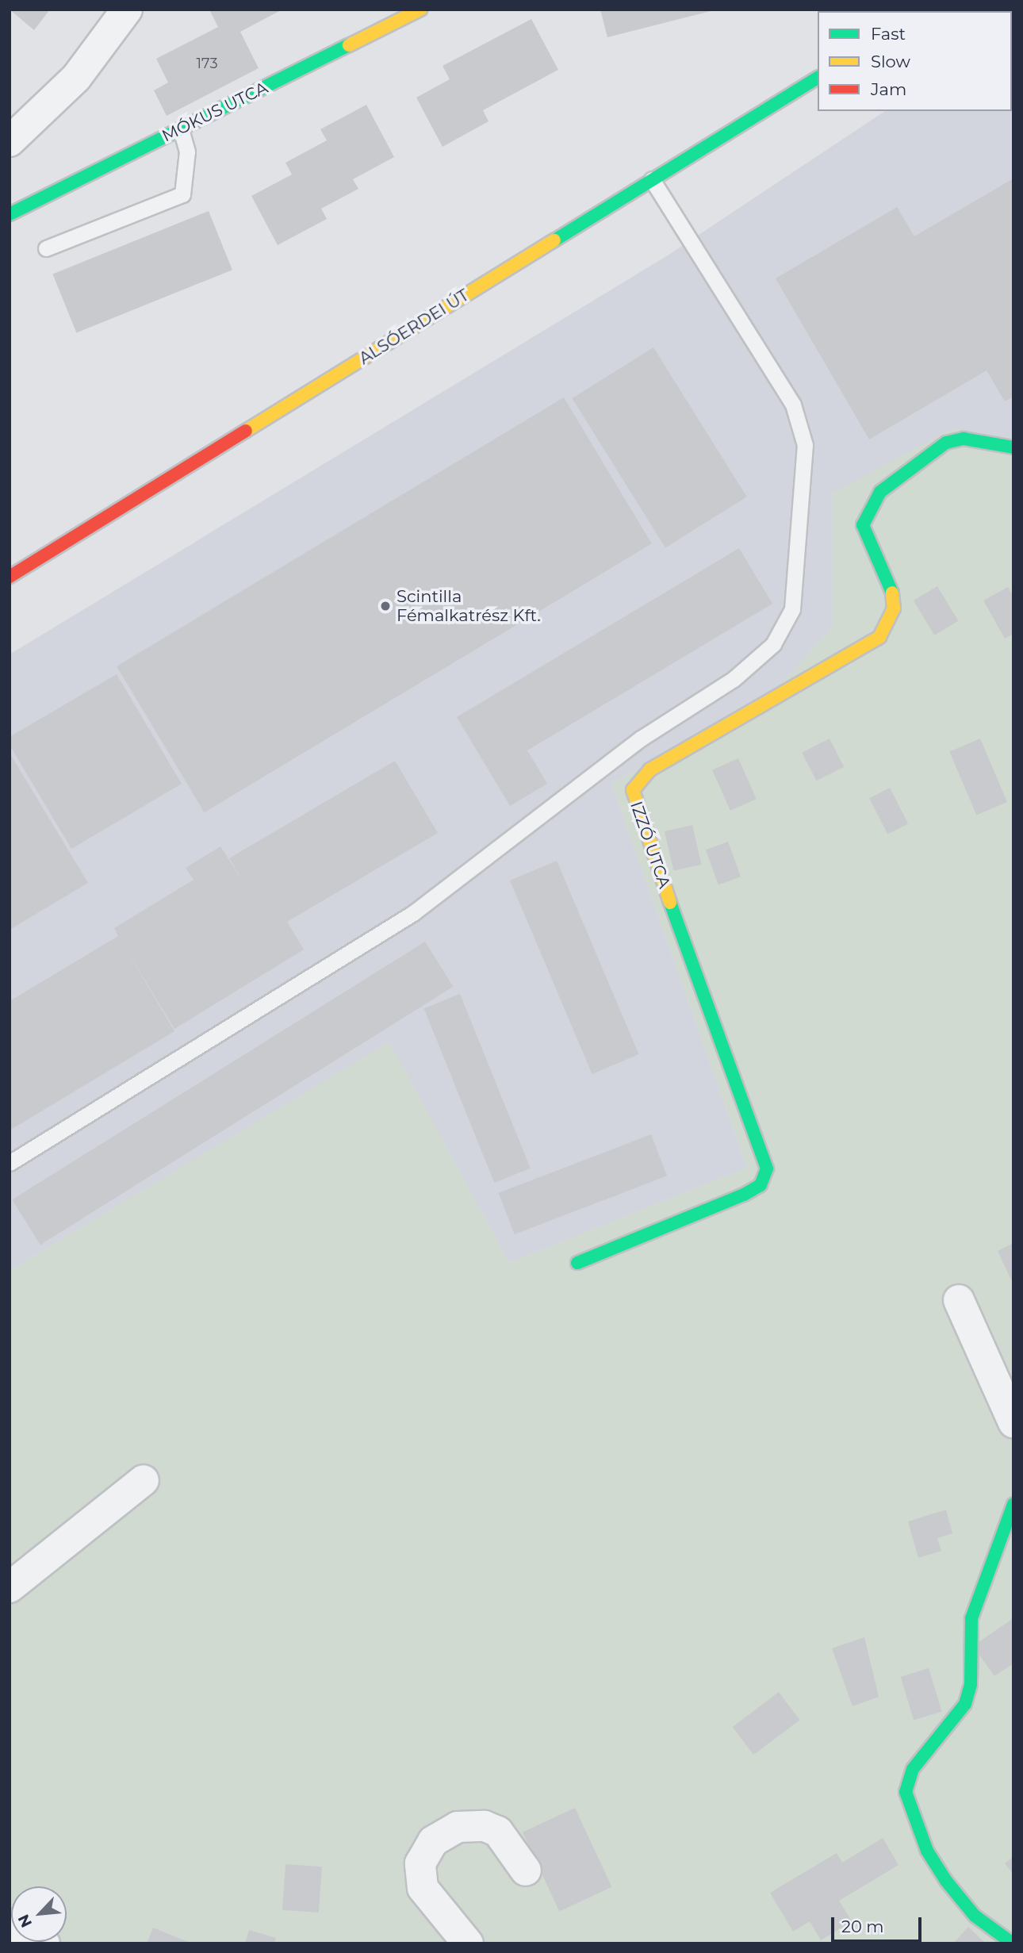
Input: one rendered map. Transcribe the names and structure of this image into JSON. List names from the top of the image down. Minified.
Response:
{"streets":{"street":["MÓKUS UTCA","ALSÓERDEI ÚT","IZZÓ UTCA"]},"places":["Scintilla Fémalkatrész Kft."],"house_numbers":["173"],"legend":["Fast","Slow","Jam"],"scale_bar":"20 m","north":"bottom left"}
